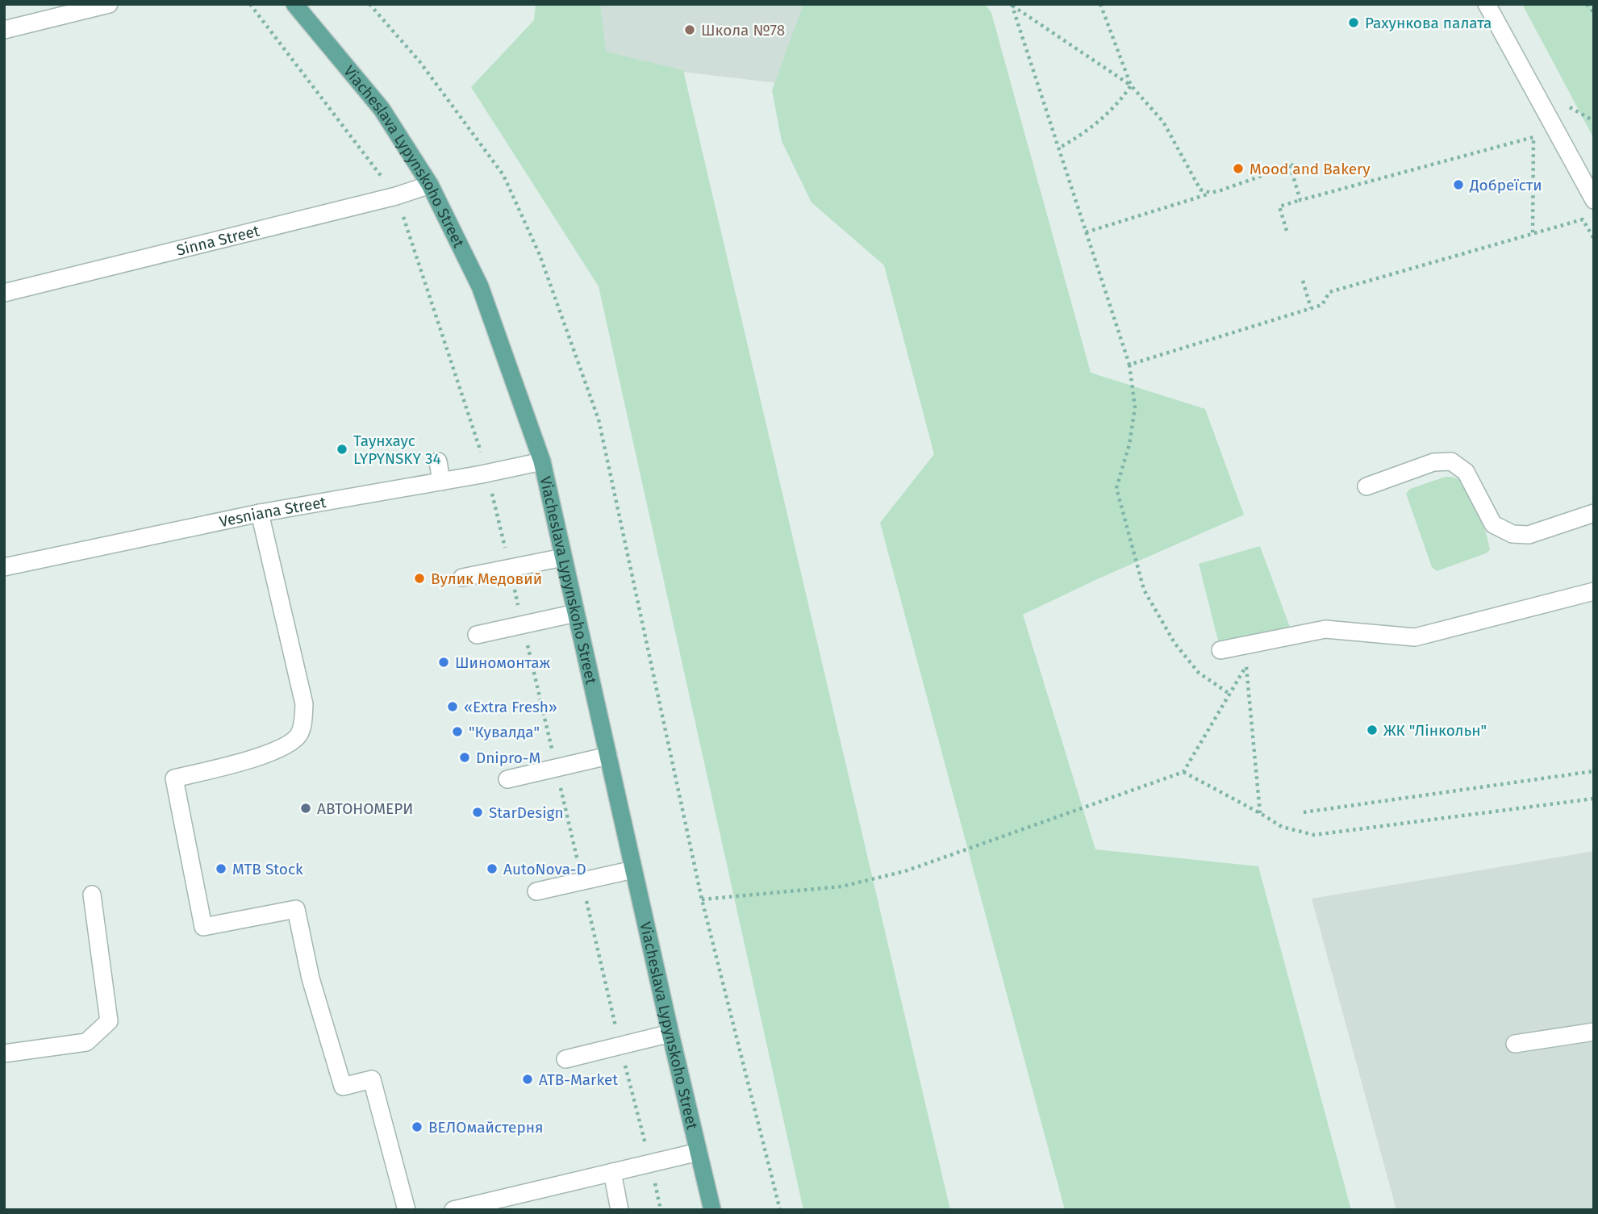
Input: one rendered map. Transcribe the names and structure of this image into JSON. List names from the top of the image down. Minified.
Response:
{"streets":{"main road":["Viacheslava Lypynskoho Street"],"street":["Sinna Street","Vesniana Street"]},"crossings":[["Viacheslava Lypynskoho Street","Sinna Street"],["Viacheslava Lypynskoho Street","Vesniana Street"]],"places":["Рахункова палата","Школа №78","Mood and Bakery","Добреїсти","Таунхаус LYPYNSKY 34","Вулик Медовий","Шиномонтаж","«Extra Fresh»","ЖК \"Лінкольн\"","\"Кувалда\"","Dnipro-M","АВТОНОМЕРИ","StarDesign","MTB Stock","AutoNova-D","ATB-Market","ВЕЛОмайстерня"]}
